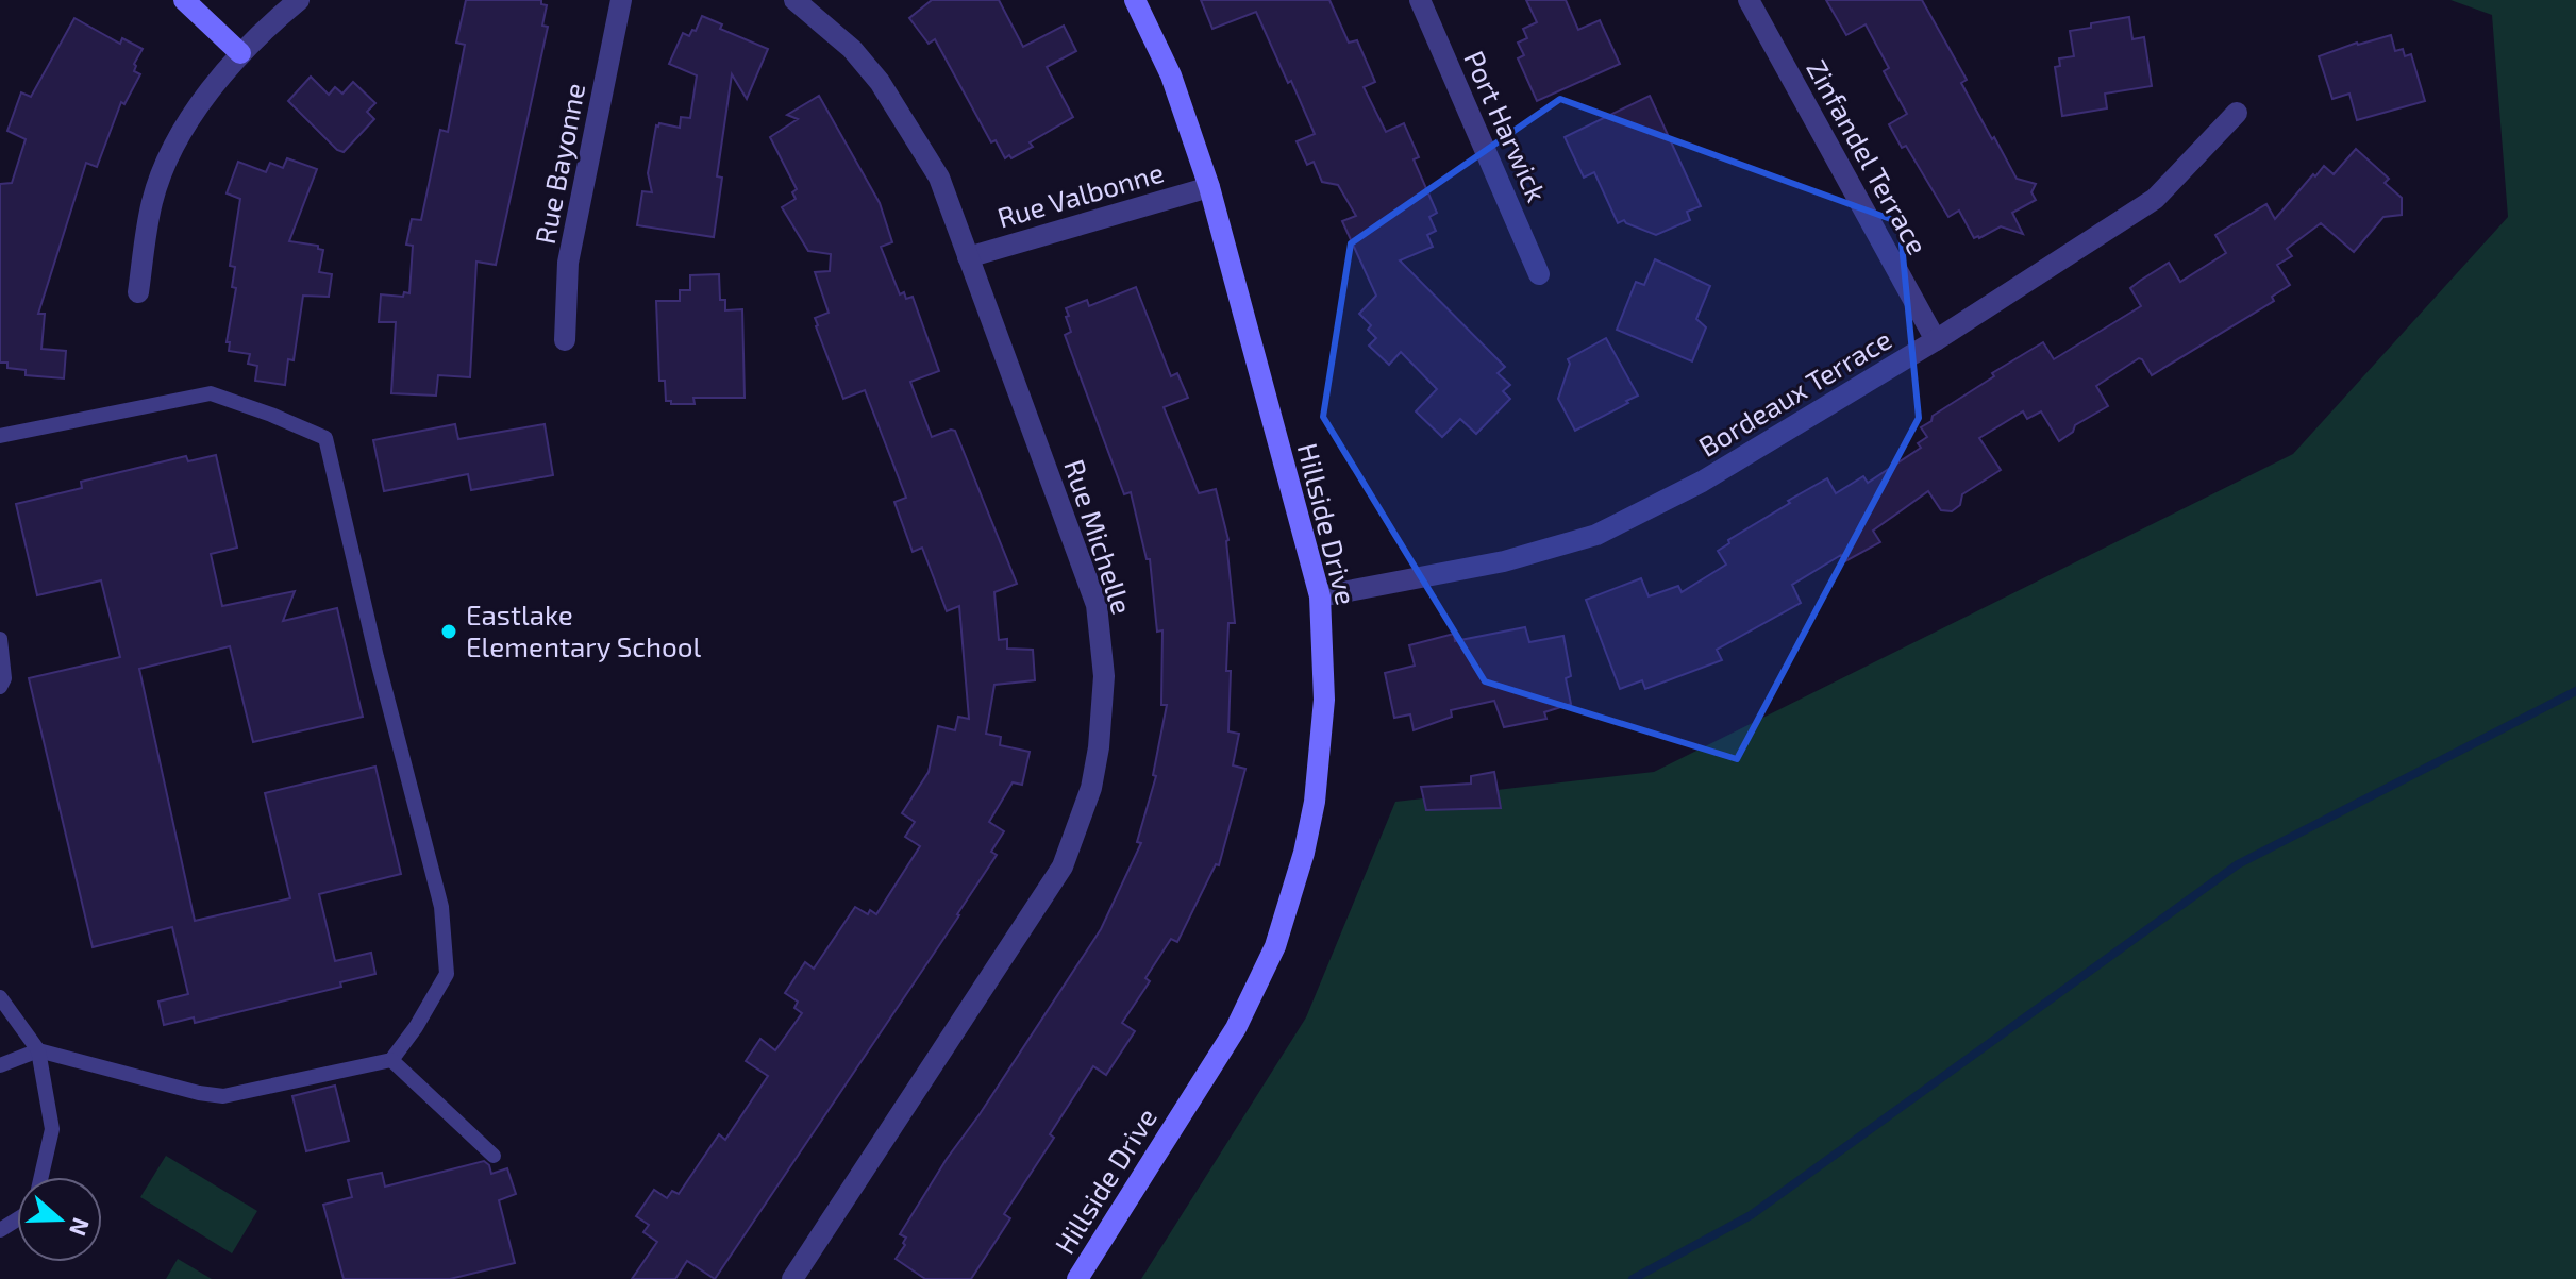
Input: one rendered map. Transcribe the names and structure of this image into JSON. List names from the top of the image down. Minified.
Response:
{"streets":{"street":["Port Harwick","Zinfandel Terrace","Rue Bayonne","Rue Valbonne","Bordeaux Terrace","Hillside Drive","Rue Michelle"]},"crossings":[["Zinfandel Terrace","Bordeaux Terrace"],["Rue Valbonne","Hillside Drive"],["Rue Valbonne","Rue Michelle"],["Bordeaux Terrace","Hillside Drive"]],"places":["Eastlake Elementary School"],"north":"right"}
